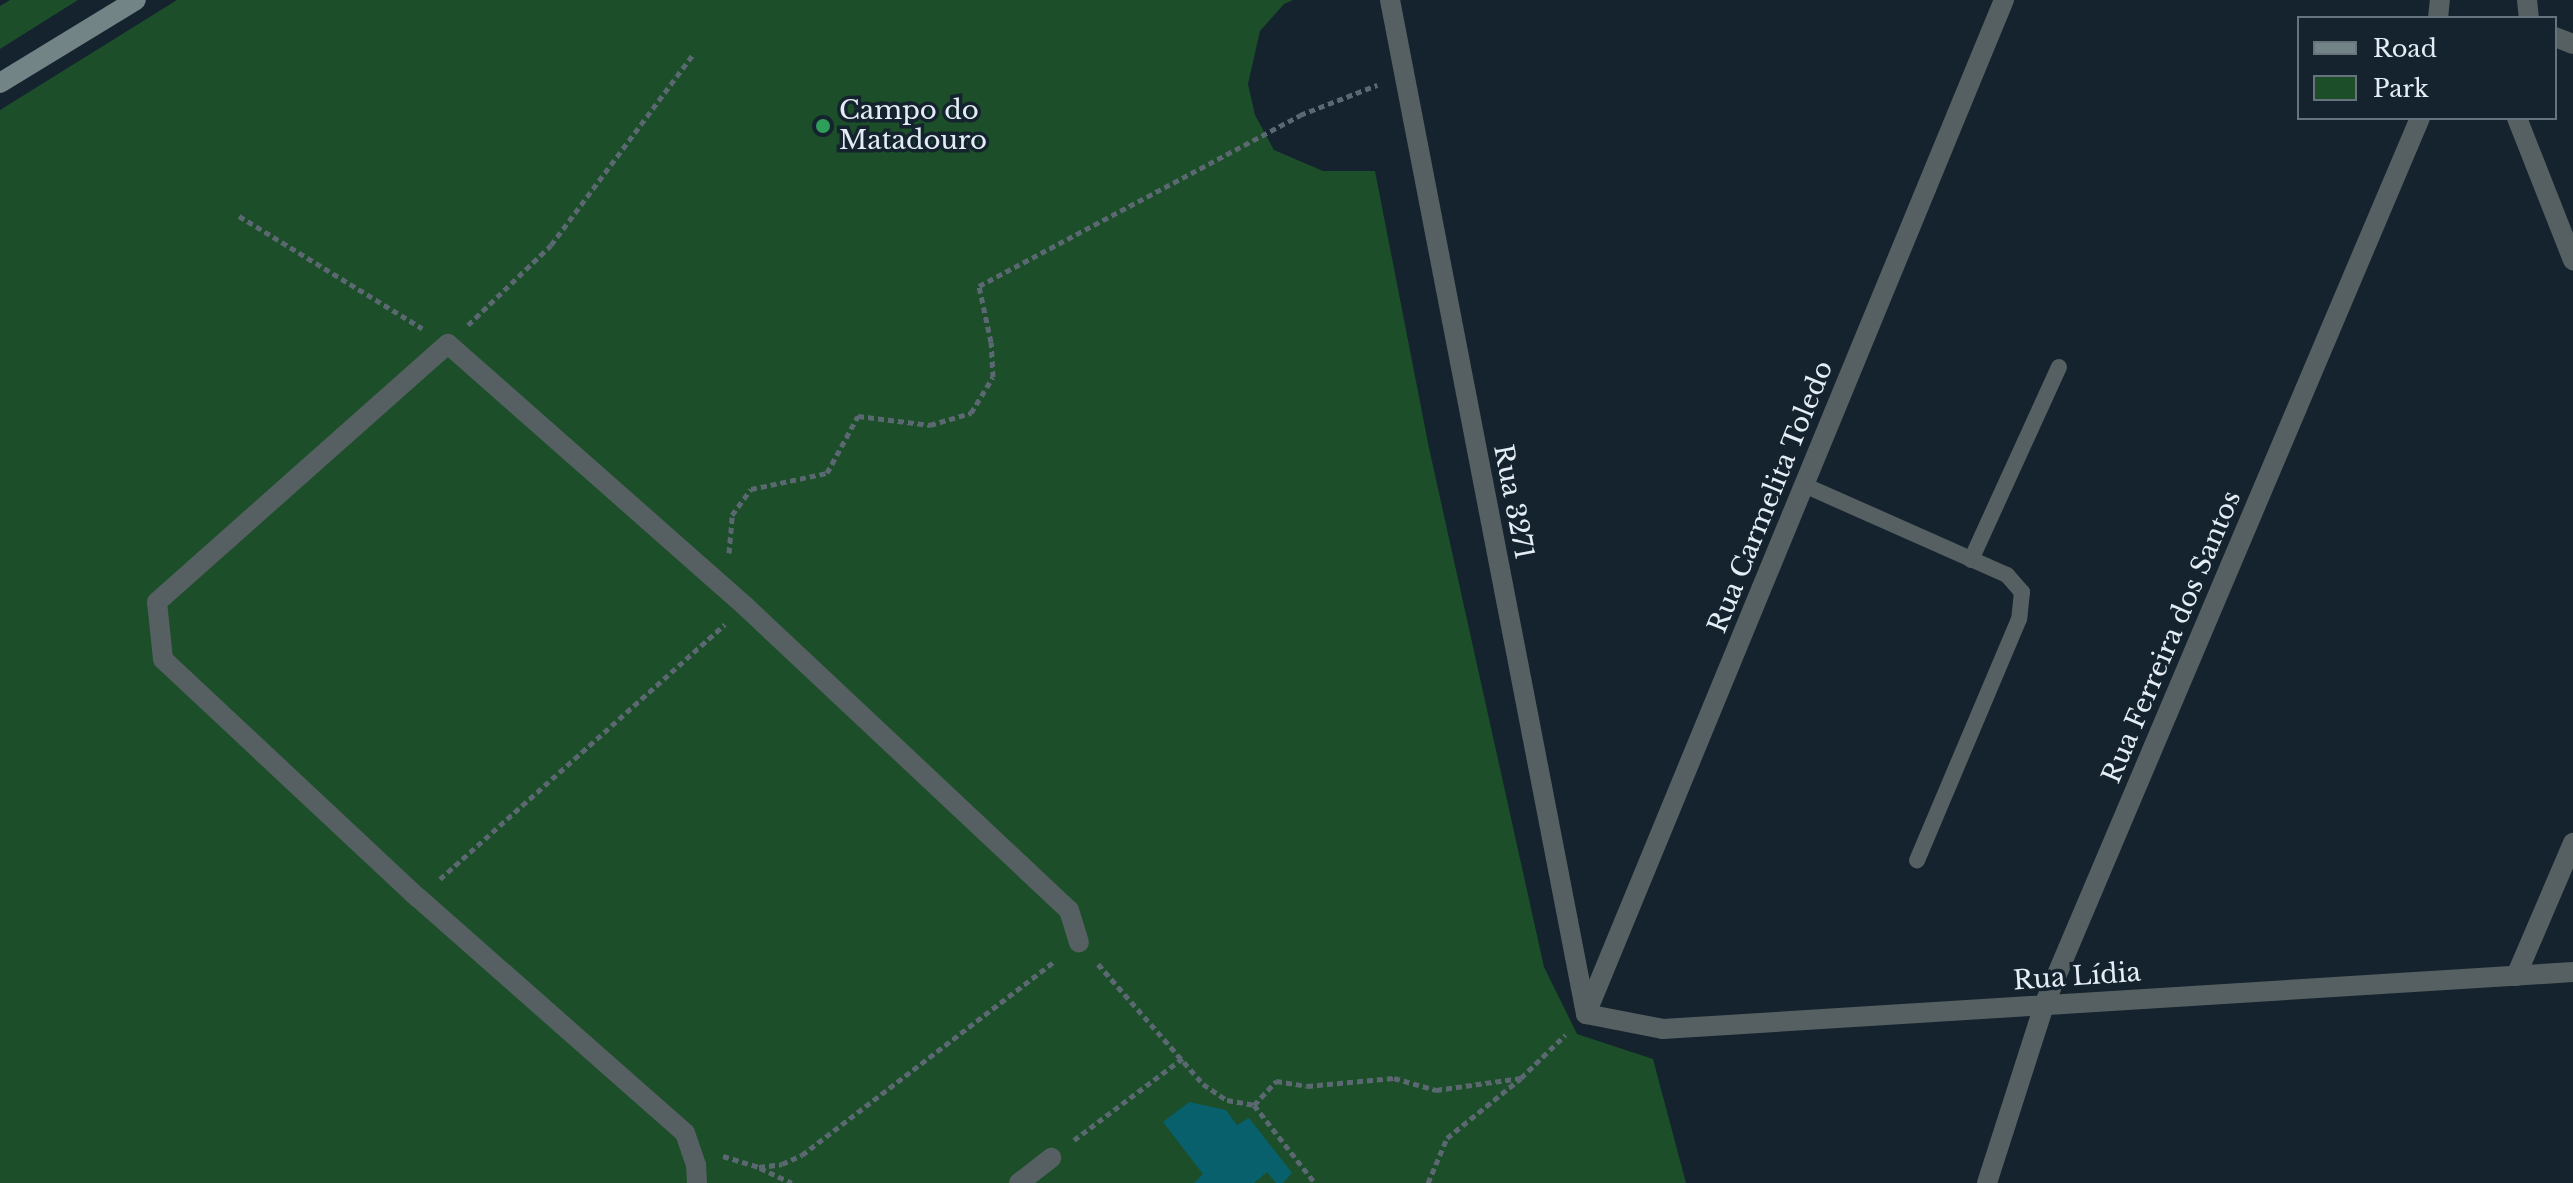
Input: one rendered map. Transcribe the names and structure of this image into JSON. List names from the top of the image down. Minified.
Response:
{"streets":{"street":["Rua Carmelita Toledo","Rua 3271","Rua Ferreira dos Santos","Rua Lídia"]},"crossings":[["Rua Carmelita Toledo","Rua 3271"],["Rua Carmelita Toledo","Rua Lídia"],["Rua 3271","Rua Lídia"],["Rua Ferreira dos Santos","Rua Lídia"]],"places":["Campo do Matadouro"],"legend":["Road","Park"]}
